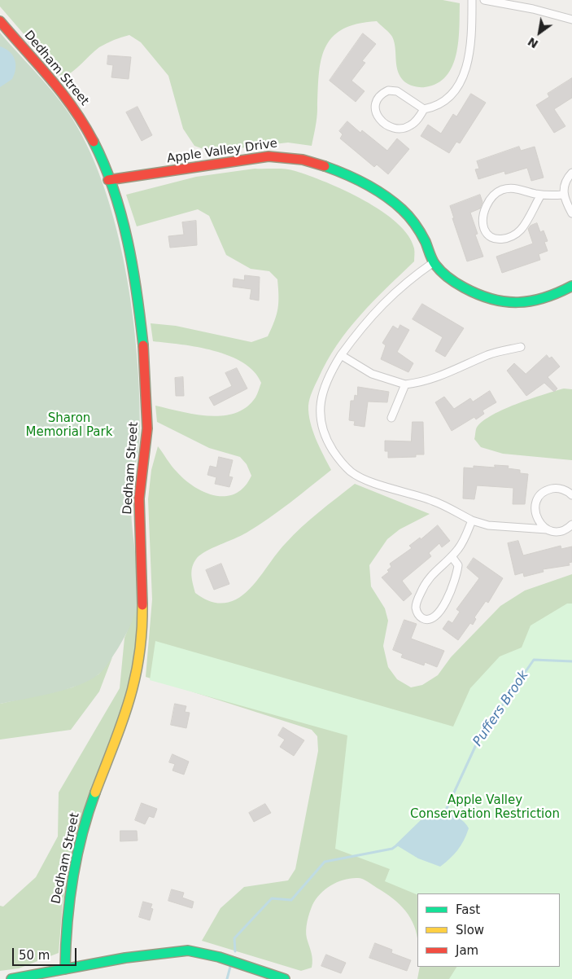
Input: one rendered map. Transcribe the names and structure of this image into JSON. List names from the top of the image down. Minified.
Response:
{"streets":{"street":["Dedham Street","Apple Valley Drive"]},"crossings":[["Dedham Street","Apple Valley Drive"]],"water":["Puffers Brook"],"parks":["Sharon Memorial Park","Apple Valley Conservation Restriction"],"legend":["Fast","Slow","Jam"],"scale_bar":"50 m","north":"bottom left"}
